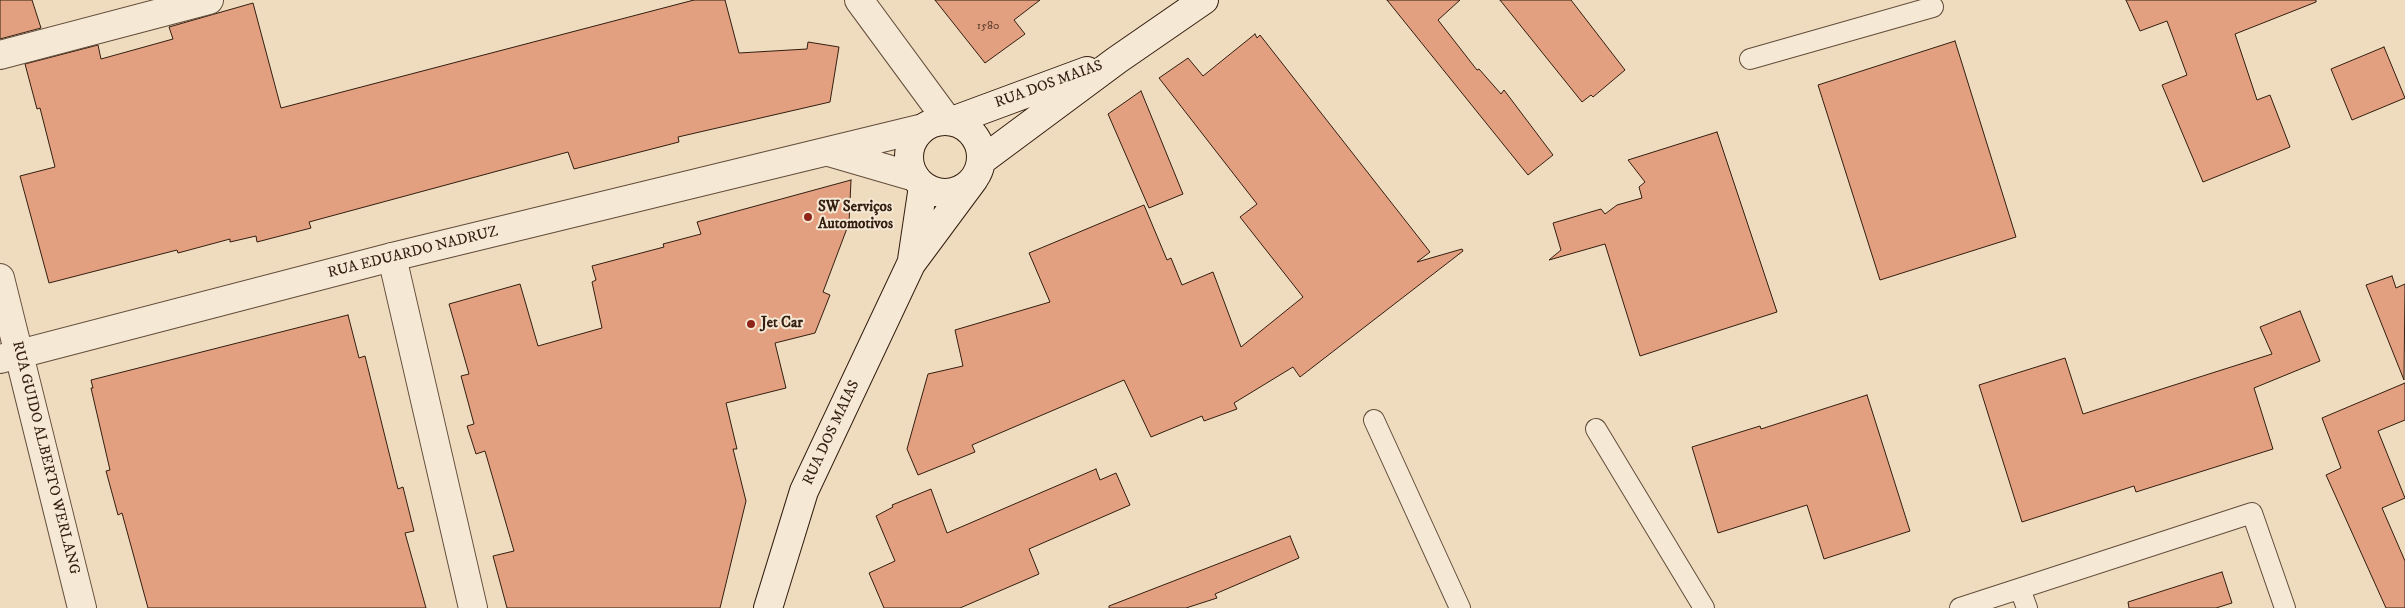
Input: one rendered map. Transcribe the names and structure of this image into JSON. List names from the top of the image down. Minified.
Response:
{"streets":{"street":["RUA DOS MAIAS","RUA EDUARDO NADRUZ","RUA GUIDO ALBERTO WERLANG"]},"crossings":[["RUA DOS MAIAS","RUA EDUARDO NADRUZ"],["RUA EDUARDO NADRUZ","RUA GUIDO ALBERTO WERLANG"]],"places":["SW Serviços Automotivos","Jet Car"],"house_numbers":["1580"]}
